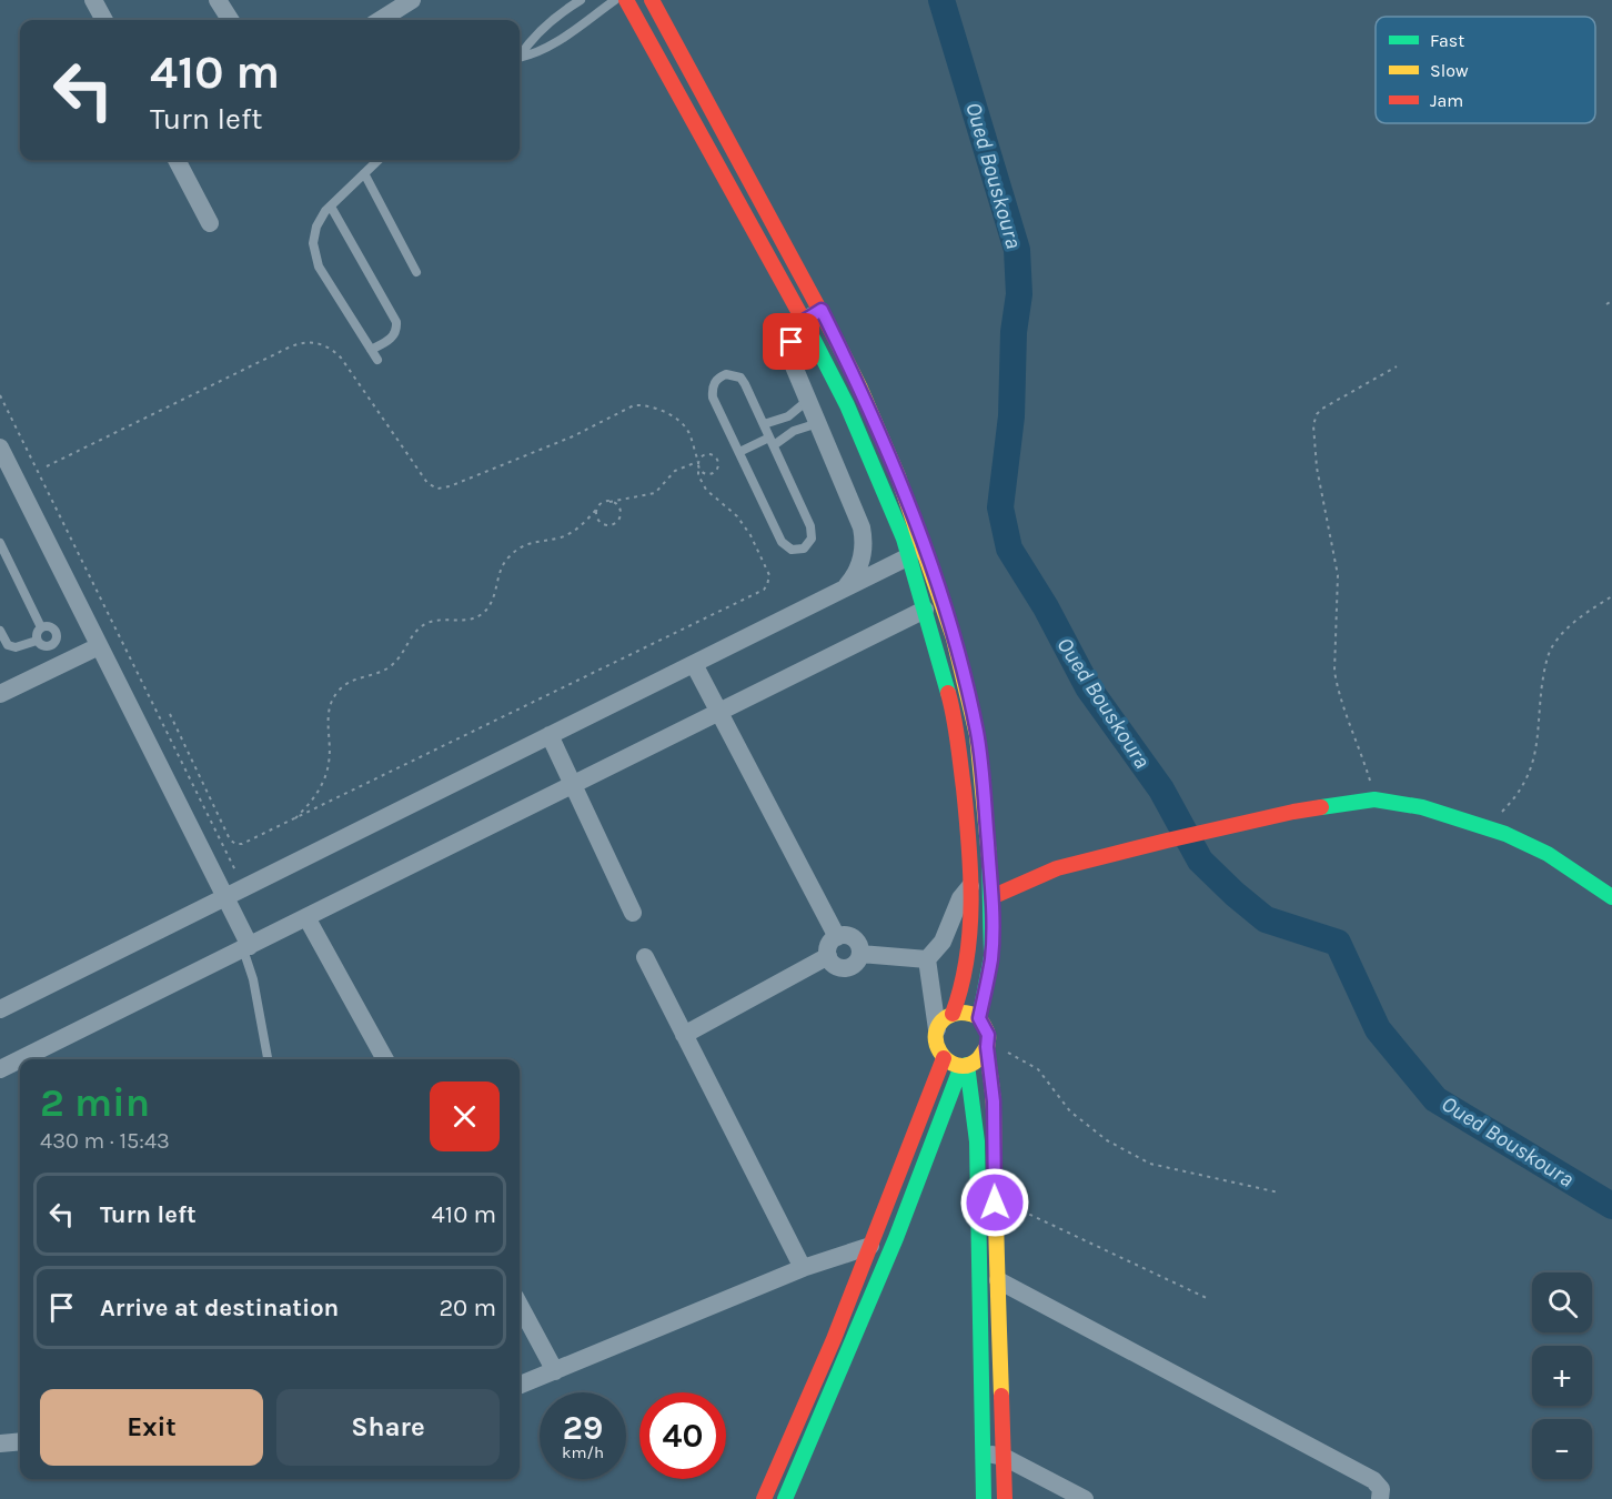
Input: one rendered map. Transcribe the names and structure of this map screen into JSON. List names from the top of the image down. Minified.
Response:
{"water":["Oued Bouskoura"],"legend":["Fast","Slow","Jam"],"page":{"turn":["410 m","Turn left"],"heading":["2 min","430 m · 15:43"],"list":[{"name":"Turn left","value":"410 m"},{"name":"Arrive at destination","value":"20 m"}],"map_buttons":["+","−"],"buttons":["Exit","Share"],"speed":"29 km/h","limit":"40"}}
